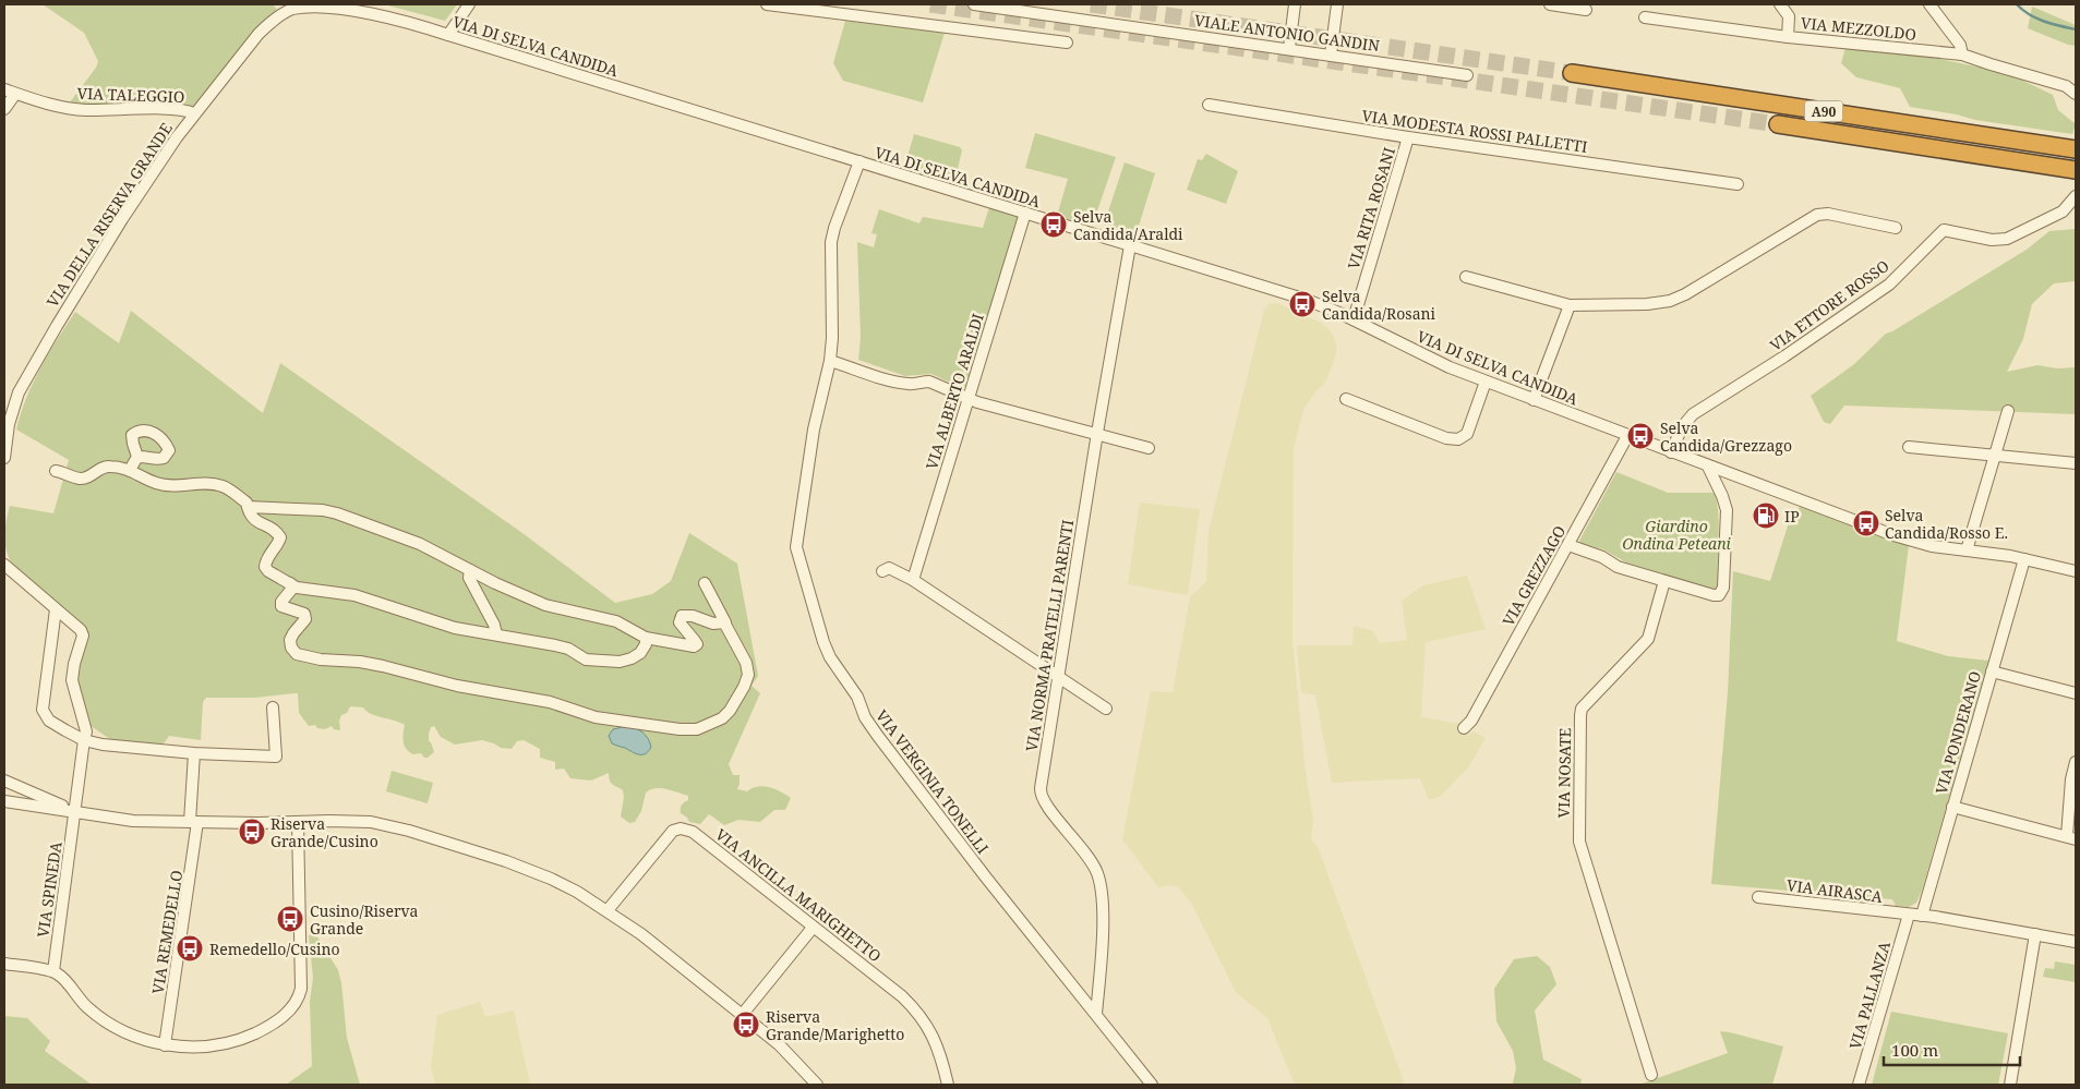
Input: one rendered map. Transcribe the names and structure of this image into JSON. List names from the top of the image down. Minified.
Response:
{"streets":{"highway":["A90"],"street":["VIA MEZZOLDO","VIALE ANTONIO GANDIN","VIA DI SELVA CANDIDA","VIA TALEGGIO","VIA MODESTA ROSSI PALLETTI","VIA RITA ROSANI","VIA DELLA RISERVA GRANDE","VIA ETTORE ROSSO","VIA ALBERTO ARALDI","VIA GREZZAGO","VIA NORMA PRATELLI PARENTI","VIA PONDERANO","VIA NOSATE","VIA VERGINIA TONELLI","VIA SPINEDA","VIA AIRASCA","VIA ANCILLA MARIGHETTO","VIA REMEDELLO","VIA PALLANZA"]},"crossings":[["VIA DI SELVA CANDIDA","VIA RITA ROSANI"],["VIA DI SELVA CANDIDA","VIA DELLA RISERVA GRANDE"],["VIA DI SELVA CANDIDA","VIA ETTORE ROSSO"],["VIA DI SELVA CANDIDA","VIA ALBERTO ARALDI"],["VIA DI SELVA CANDIDA","VIA GREZZAGO"],["VIA DI SELVA CANDIDA","VIA NORMA PRATELLI PARENTI"],["VIA DI SELVA CANDIDA","VIA PONDERANO"],["VIA DI SELVA CANDIDA","VIA VERGINIA TONELLI"],["VIA TALEGGIO","VIA DELLA RISERVA GRANDE"],["VIA MODESTA ROSSI PALLETTI","VIA RITA ROSANI"],["VIA NORMA PRATELLI PARENTI","VIA VERGINIA TONELLI"],["VIA AIRASCA","VIA PALLANZA"]],"parks":["Giardino Ondina Peteani"],"places":{"bus stop":["Selva Candida/Araldi","Selva Candida/Rosani","Selva Candida/Grezzago","Selva Candida/Rosso E.","Riserva Grande/Cusino","Cusino/Riserva Grande","Remedello/Cusino","Riserva Grande/Marighetto"],"fuel station":["IP"]},"scale_bar":"100 m"}
